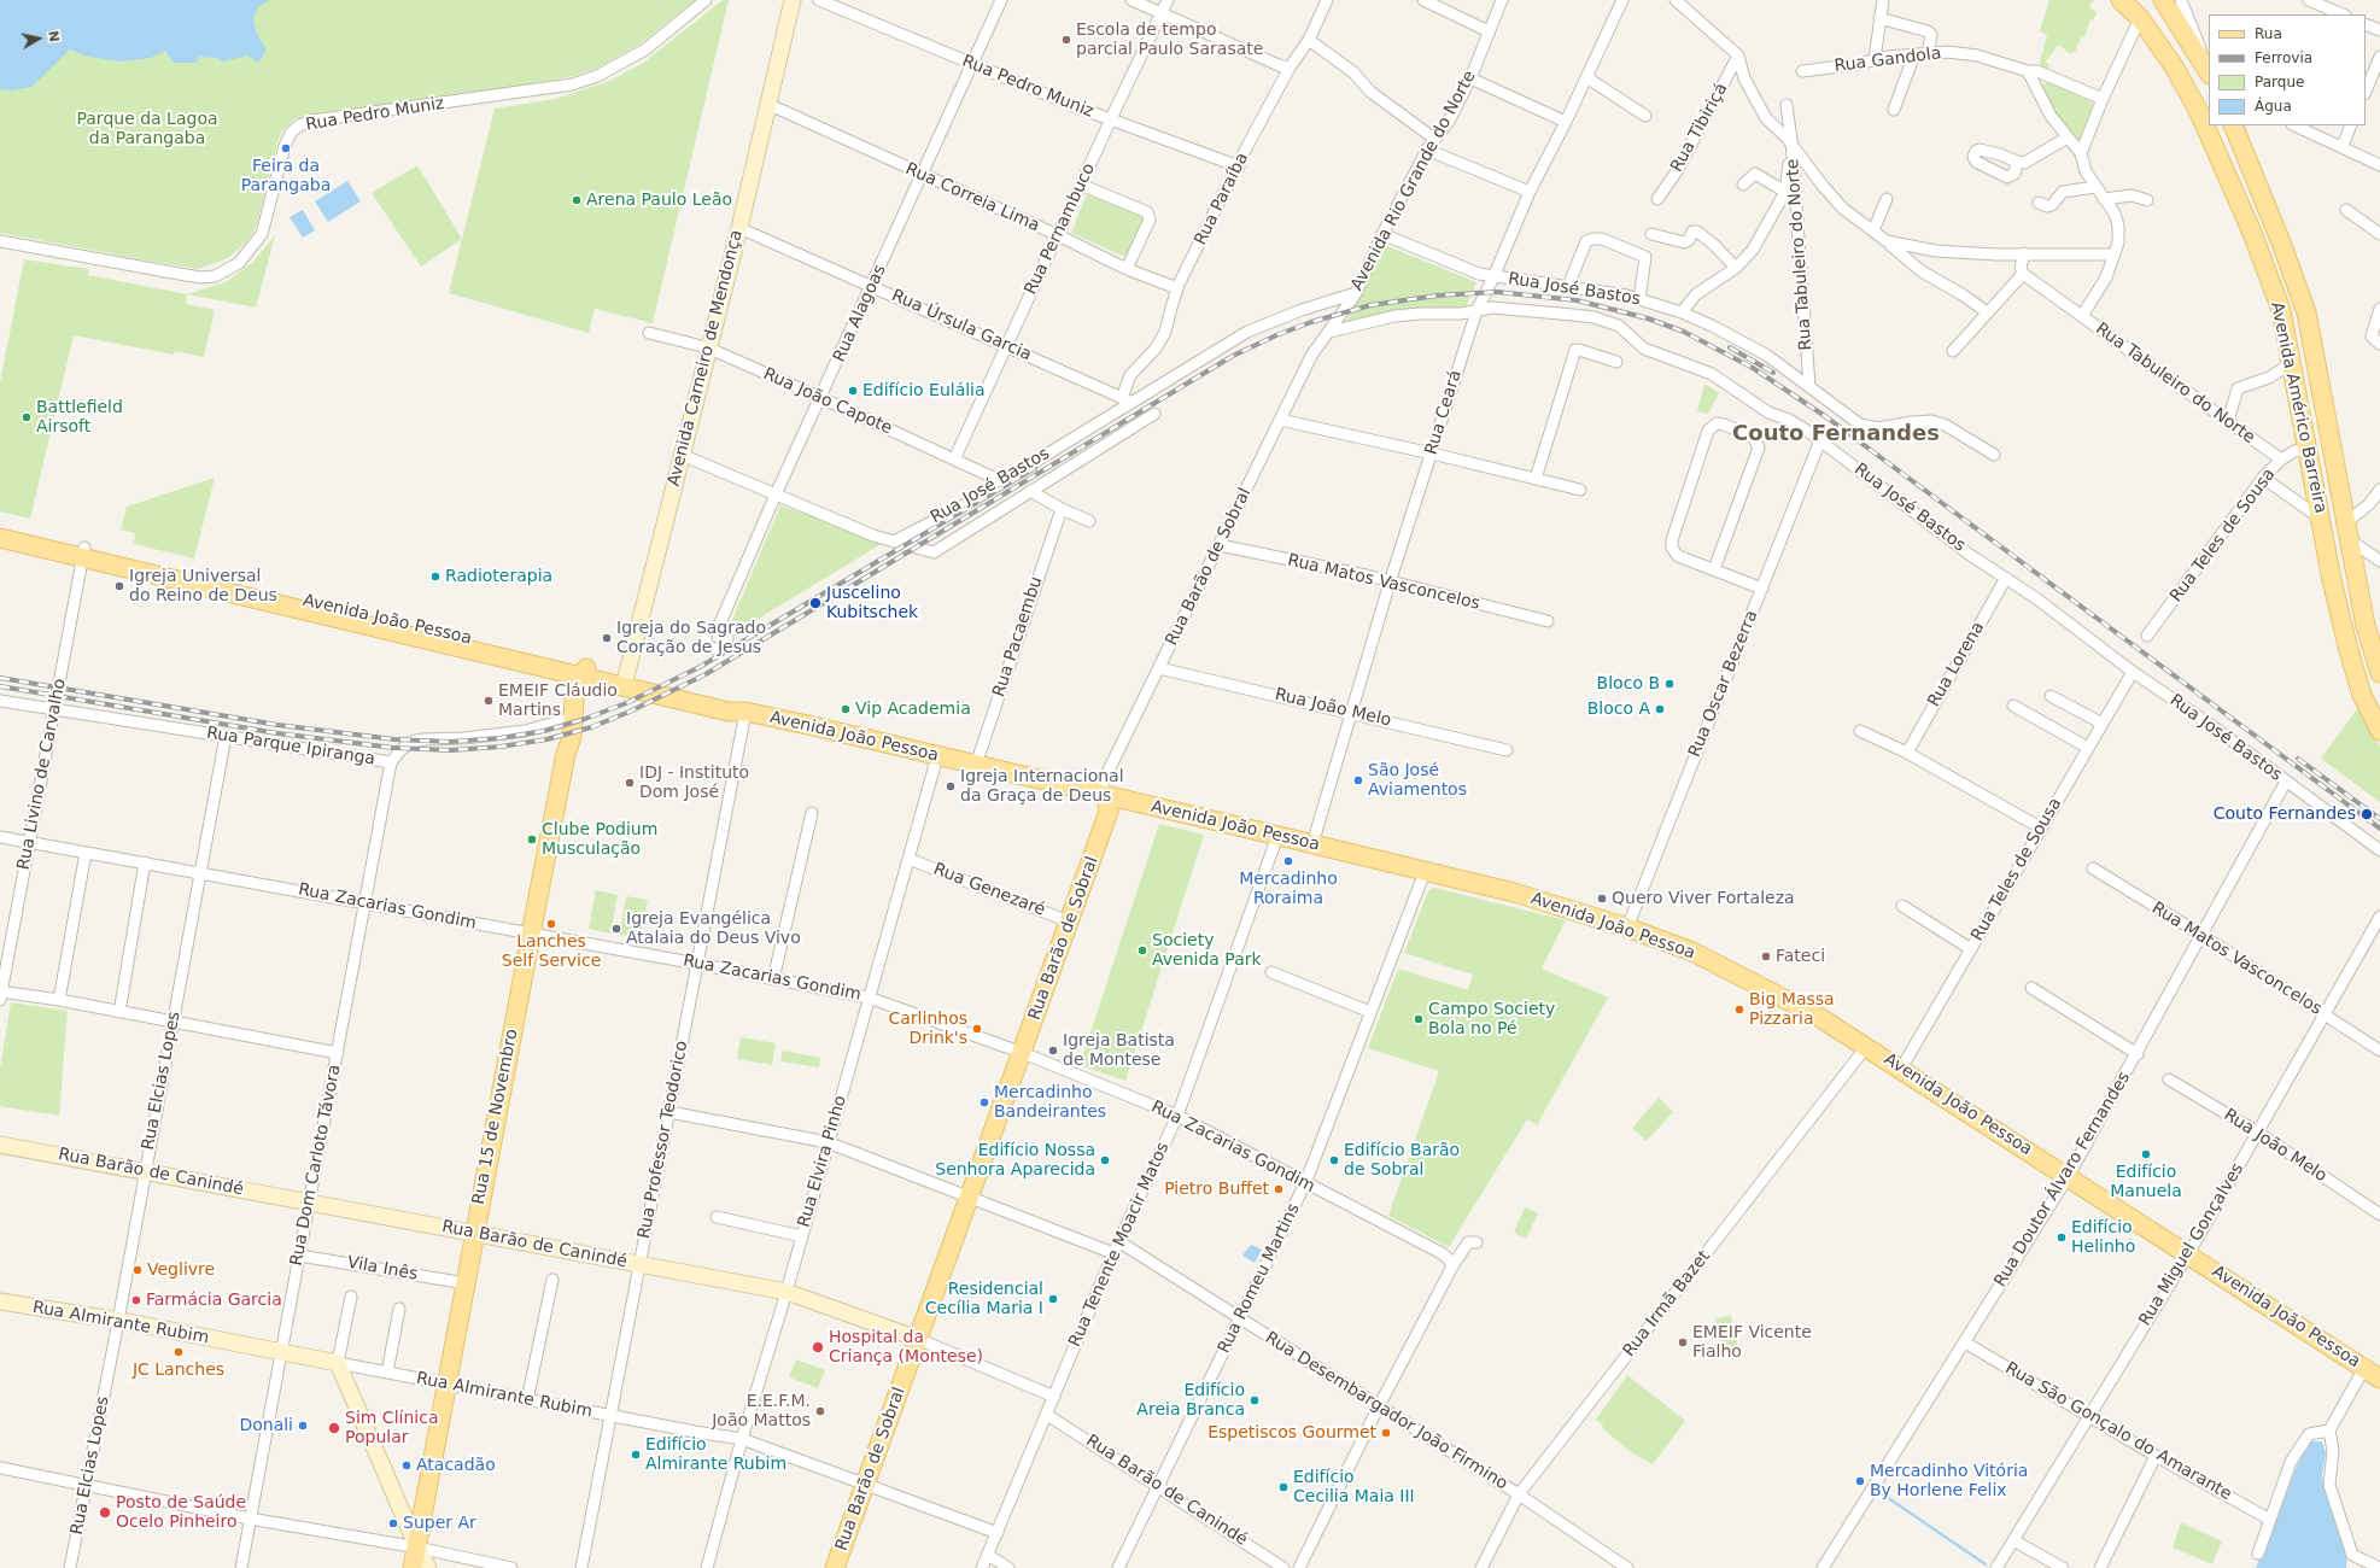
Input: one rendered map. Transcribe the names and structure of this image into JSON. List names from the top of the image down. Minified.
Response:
{"streets":{"main road":["Avenida Carneiro de Mendonça","Avenida Américo Barreira","Rua Barão de Sobral","Avenida João Pessoa","Rua 15 de Novembro","Rua Barão de Canindé","Rua Almirante Rubim"],"street":["Rua Gandola","Rua Pedro Muniz","Rua Tibiriçá","Avenida Rio Grande do Norte","Rua Correia Lima","Rua Paraíba","Rua Pernambuco","Rua Tabuleiro do Norte","Rua José Bastos","Rua Alagoas","Rua Úrsula Garcia","Rua João Capote","Rua Ceará","Rua Teles de Sousa","Rua Matos Vasconcelos","Rua Pacaembu","Rua Lorena","Rua Oscar Bezerra","Rua João Melo","Rua Parque Ipiranga","Rua Livino de Carvalho","Rua Genezaré","Rua Zacarias Gondim","Rua Elcias Lopes","Rua Professor Teodorico","Rua Elvira Pinho","Rua Dom Carloto Távora","Rua Doutor Álvaro Fernandes","Rua Tenente Moacir Matos","Rua Miguel Gonçalves","Vila Inês","Rua Romeu Martins","Rua Irmã Bazet","Rua Desembargador João Firmino","Rua São Gonçalo do Amarante"]},"crossings":[["Rua Pedro Muniz","Rua Paraíba"],["Rua Pedro Muniz","Rua Pernambuco"],["Rua Pedro Muniz","Rua Alagoas"],["Avenida Rio Grande do Norte","Rua José Bastos"],["Avenida Rio Grande do Norte","Rua Barão de Sobral"],["Rua Correia Lima","Rua Paraíba"],["Rua Correia Lima","Rua Pernambuco"],["Rua Correia Lima","Rua Alagoas"],["Rua Correia Lima","Avenida Carneiro de Mendonça"],["Rua Paraíba","Rua José Bastos"],["Rua Paraíba","Rua Úrsula Garcia"],["Rua Pernambuco","Rua Úrsula Garcia"],["Rua Pernambuco","Rua João Capote"],["Rua Tabuleiro do Norte","Rua José Bastos"],["Rua Tabuleiro do Norte","Rua Teles de Sousa"],["Rua José Bastos","Rua Úrsula Garcia"],["Rua José Bastos","Rua João Capote"],["Rua José Bastos","Rua Ceará"],["Rua José Bastos","Rua Teles de Sousa"],["Rua José Bastos","Rua Barão de Sobral"],["Rua José Bastos","Rua Lorena"],["Rua José Bastos","Rua Oscar Bezerra"],["Rua José Bastos","Rua Doutor Álvaro Fernandes"],["Rua Alagoas","Rua Úrsula Garcia"],["Rua Alagoas","Rua João Capote"],["Rua Úrsula Garcia","Avenida Carneiro de Mendonça"],["Avenida Carneiro de Mendonça","Rua João Capote"],["Avenida Carneiro de Mendonça","Avenida João Pessoa"],["Avenida Américo Barreira","Rua Teles de Sousa"],["Rua Ceará","Rua Matos Vasconcelos"],["Rua Ceará","Avenida João Pessoa"],["Rua Ceará","Rua João Melo"],["Rua Teles de Sousa","Avenida João Pessoa"],["Rua Barão de Sobral","Rua Matos Vasconcelos"],["Rua Barão de Sobral","Avenida João Pessoa"],["Rua Barão de Sobral","Rua João Melo"],["Rua Barão de Sobral","Rua Genezaré"],["Rua Barão de Sobral","Rua Zacarias Gondim"],["Rua Barão de Sobral","Rua Barão de Canindé"],["Rua Barão de Sobral","Rua Almirante Rubim"],["Rua Matos Vasconcelos","Rua Doutor Álvaro Fernandes"],["Rua Matos Vasconcelos","Rua Miguel Gonçalves"],["Avenida João Pessoa","Rua Pacaembu"],["Avenida João Pessoa","Rua Oscar Bezerra"],["Avenida João Pessoa","Rua Livino de Carvalho"],["Avenida João Pessoa","Rua 15 de Novembro"],["Avenida João Pessoa","Rua Professor Teodorico"],["Avenida João Pessoa","Rua Elvira Pinho"],["Avenida João Pessoa","Rua Doutor Álvaro Fernandes"],["Avenida João Pessoa","Rua Tenente Moacir Matos"],["Avenida João Pessoa","Rua Miguel Gonçalves"],["Avenida João Pessoa","Rua Romeu Martins"],["Avenida João Pessoa","Rua Irmã Bazet"],["Rua João Melo","Rua Miguel Gonçalves"],["Rua Parque Ipiranga","Rua Livino de Carvalho"],["Rua Parque Ipiranga","Rua Elcias Lopes"],["Rua Parque Ipiranga","Rua 15 de Novembro"],["Rua Parque Ipiranga","Rua Dom Carloto Távora"],["Rua Livino de Carvalho","Rua Zacarias Gondim"],["Rua Genezaré","Rua Elvira Pinho"],["Rua Zacarias Gondim","Rua Elcias Lopes"],["Rua Zacarias Gondim","Rua 15 de Novembro"],["Rua Zacarias Gondim","Rua Professor Teodorico"],["Rua Zacarias Gondim","Rua Elvira Pinho"],["Rua Zacarias Gondim","Rua Dom Carloto Távora"],["Rua Zacarias Gondim","Rua Tenente Moacir Matos"],["Rua Zacarias Gondim","Rua Romeu Martins"],["Rua Elcias Lopes","Rua Barão de Canindé"],["Rua Elcias Lopes","Rua Almirante Rubim"],["Rua 15 de Novembro","Rua Barão de Canindé"],["Rua 15 de Novembro","Vila Inês"],["Rua 15 de Novembro","Rua Almirante Rubim"],["Rua Professor Teodorico","Rua Barão de Canindé"],["Rua Professor Teodorico","Rua Almirante Rubim"],["Rua Elvira Pinho","Rua Barão de Canindé"],["Rua Elvira Pinho","Rua Almirante Rubim"],["Rua Dom Carloto Távora","Rua Barão de Canindé"],["Rua Dom Carloto Távora","Vila Inês"],["Rua Dom Carloto Távora","Rua Almirante Rubim"],["Rua Barão de Canindé","Rua Tenente Moacir Matos"],["Rua Barão de Canindé","Rua Romeu Martins"],["Rua Doutor Álvaro Fernandes","Rua São Gonçalo do Amarante"],["Rua Tenente Moacir Matos","Rua Almirante Rubim"],["Rua Tenente Moacir Matos","Rua Desembargador João Firmino"],["Rua Miguel Gonçalves","Rua São Gonçalo do Amarante"],["Rua Romeu Martins","Rua Desembargador João Firmino"],["Rua Irmã Bazet","Rua Desembargador João Firmino"]],"districts":["Couto Fernandes"],"parks":["Parque da Lagoa da Parangaba"],"places":["Escola de tempo parcial Paulo Sarasate","Feira da Parangaba","Arena Paulo Leão","Edifício Eulália","Battlefield Airsoft","Radioterapia","Igreja Universal do Reino de Deus","Juscelino Kubitschek","Igreja do Sagrado Coração de Jesus","Bloco B","EMEIF Cláudio Martins","Vip Academia","Bloco A","São José Aviamentos","IDJ - Instituto Dom José","Igreja Internacional da Graça de Deus","Couto Fernandes","Clube Podium Musculação","Mercadinho Roraima","Quero Viver Fortaleza","Lanches Self Service","Igreja Evangélica Atalaia do Deus Vivo","Society Avenida Park","Fateci","Big Massa Pizzaria","Campo Society Bola no Pé","Carlinhos Drink's","Igreja Batista de Montese","Mercadinho Bandeirantes","Edifício Manuela","Edifício Nossa Senhora Aparecida","Edifício Barão de Sobral","Pietro Buffet","Edifício Helinho","Veglivre","Residencial Cecília Maria I","Farmácia Garcia","EMEIF Vicente Fialho","Hospital da Criança (Montese)","JC Lanches","Edifício Areia Branca","E.E.F.M. João Mattos","Donali","Sim Clínica Popular","Espetiscos Gourmet","Edifício Almirante Rubim","Atacadão","Mercadinho Vitória By Horlene Felix","Edifício Cecilia Maia III","Posto de Saúde Ocelo Pinheiro","Super Ar"],"legend":["Rua","Ferrovia","Parque","Água"],"north":"right"}
